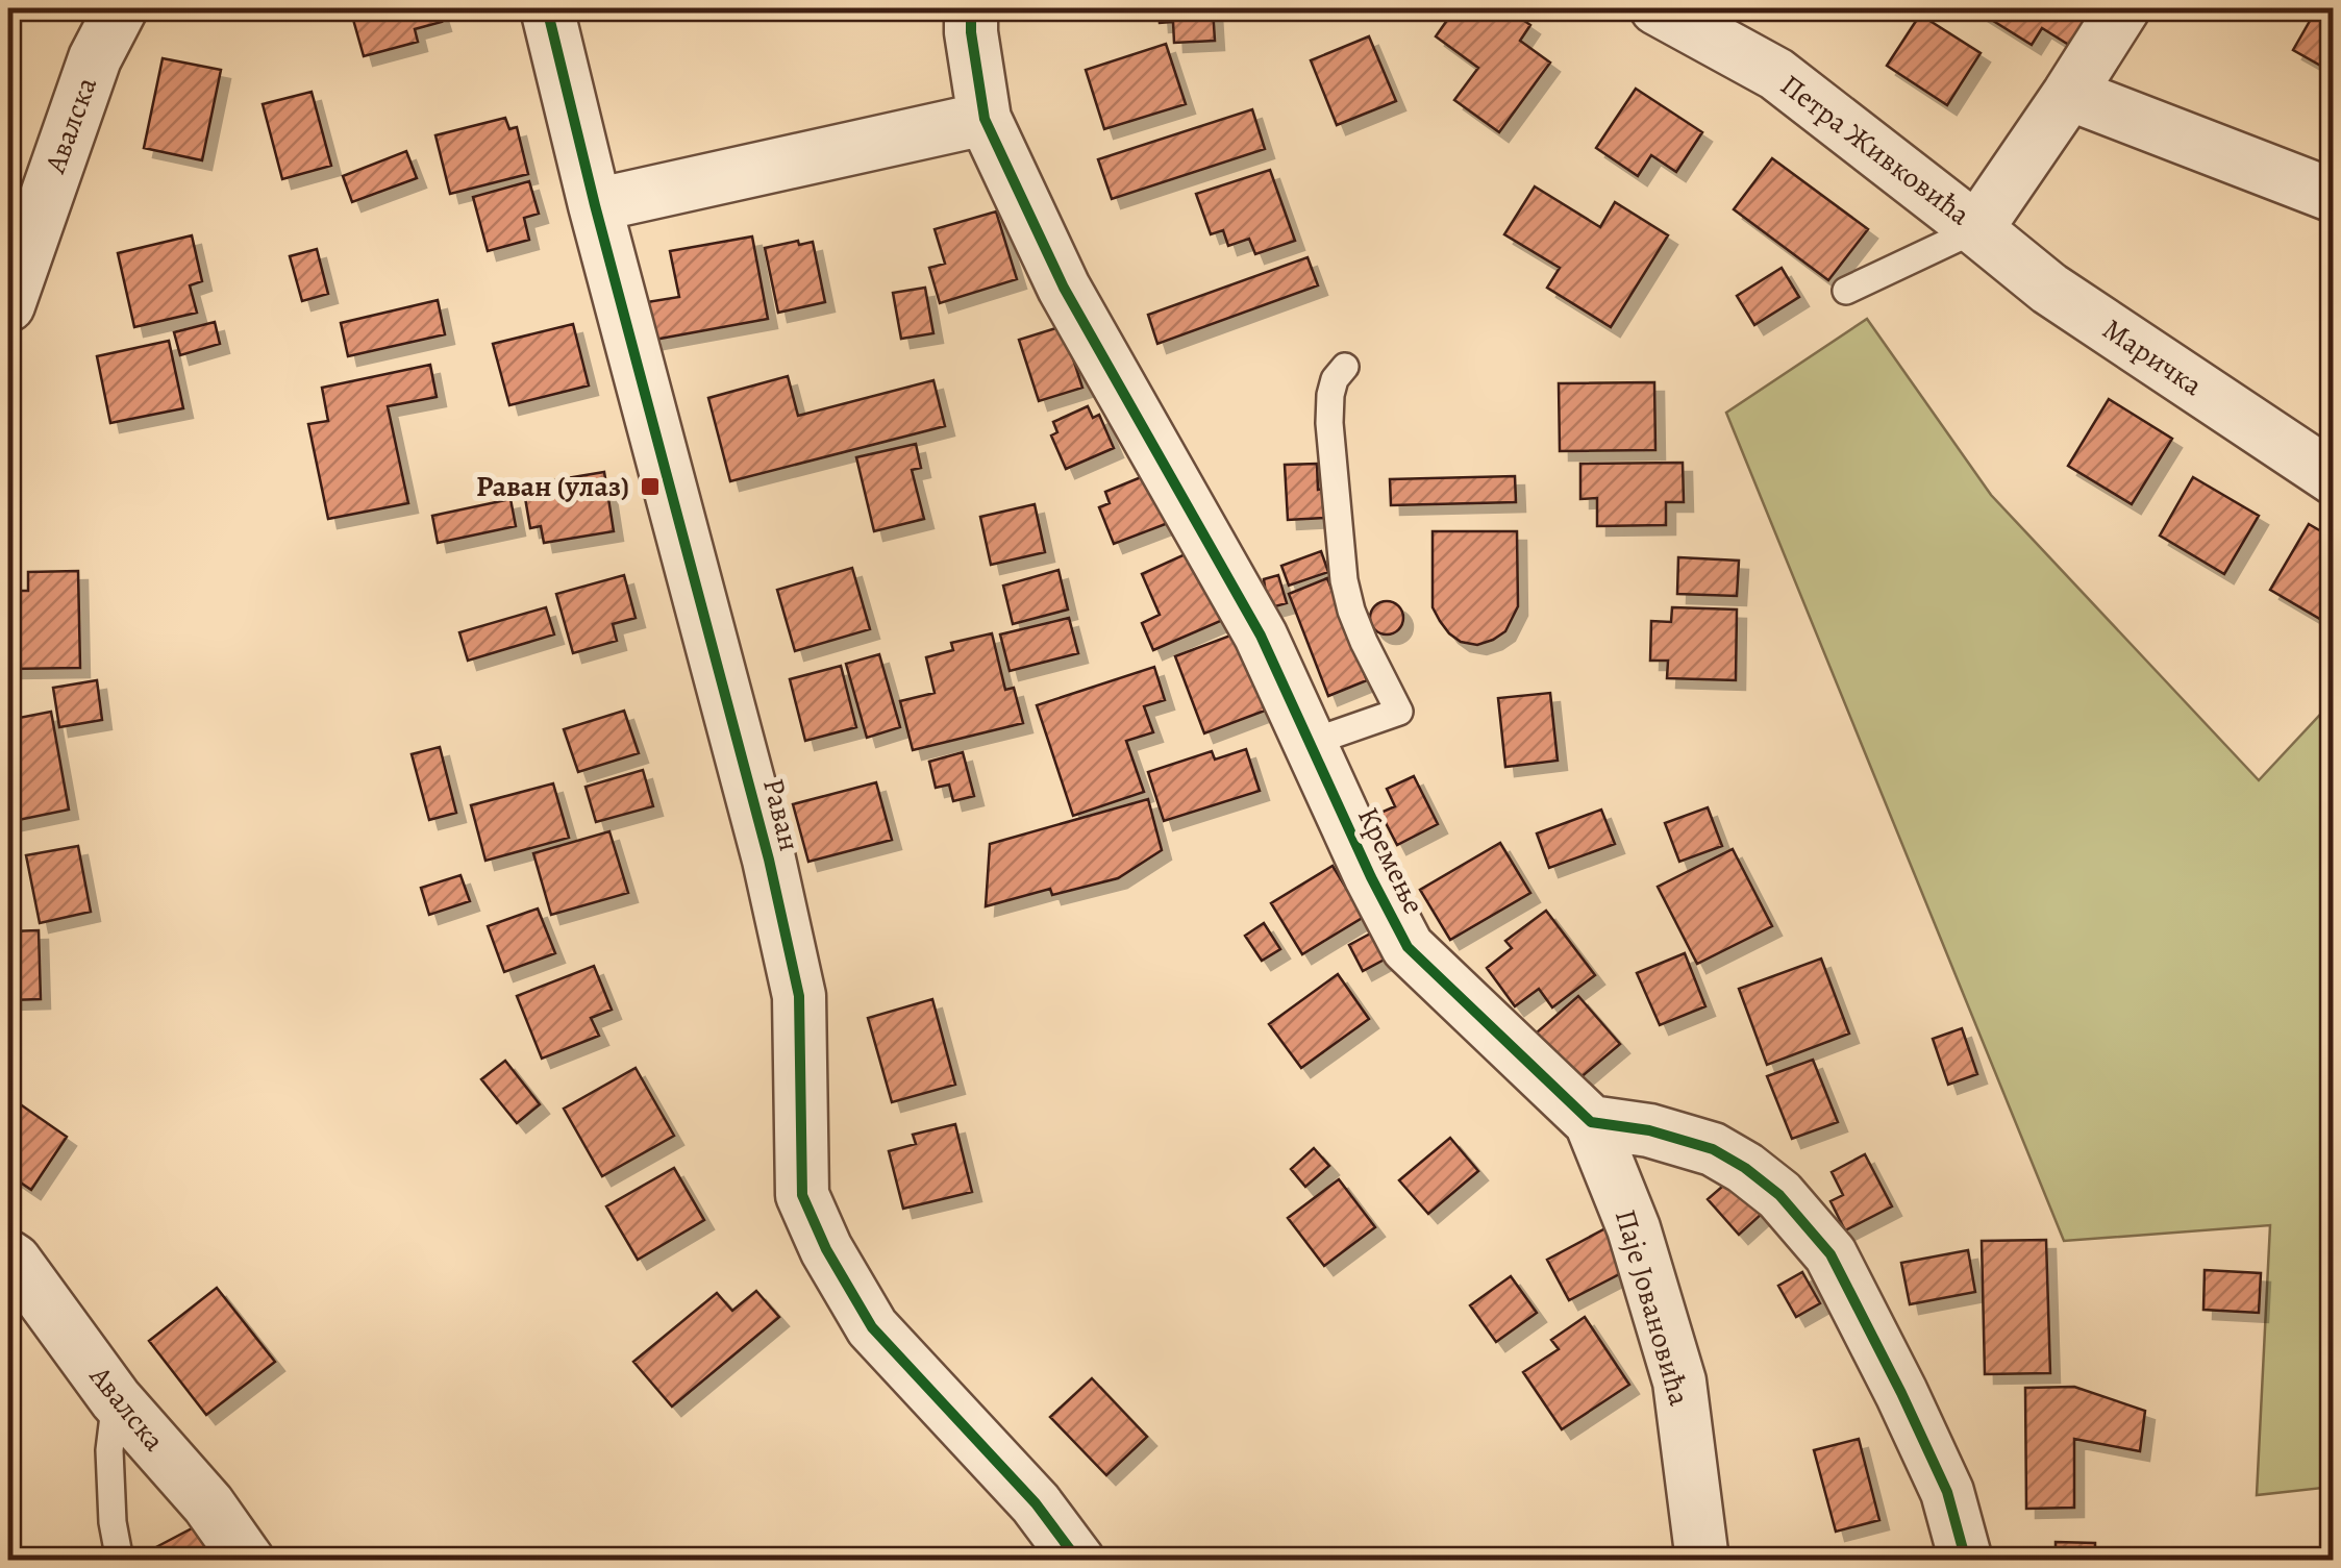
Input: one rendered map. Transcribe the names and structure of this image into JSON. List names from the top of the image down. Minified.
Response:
{"streets":{"street":["Авалска","Петра Живковића","Маричка","Раван","Кремење","Паје Јовановића"]},"crossings":[["Петра Живковића","Маричка"],["Кремење","Паје Јовановића"]],"places":{"transit":["Раван (улаз)"]}}
